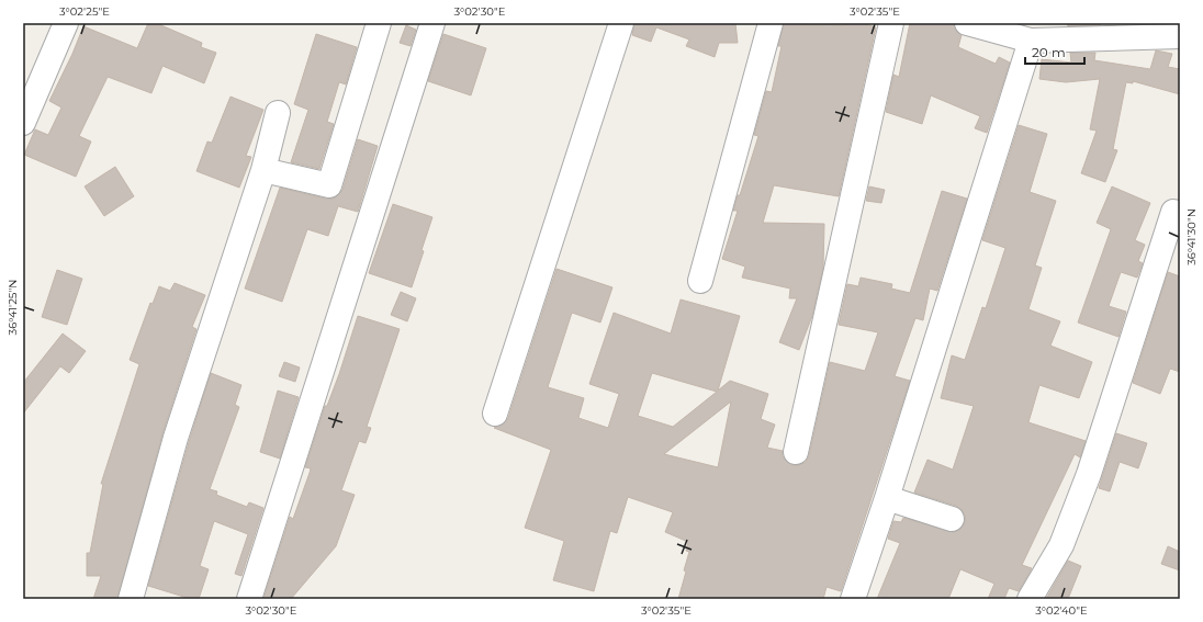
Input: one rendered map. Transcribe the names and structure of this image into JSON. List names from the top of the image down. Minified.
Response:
{"scale_bar":"20 m","coordinates":["3°02'25\"E","3°02'30\"E","3°02'35\"E","36°41'30\"N","36°41'25\"N","3°02'40\"E"]}
